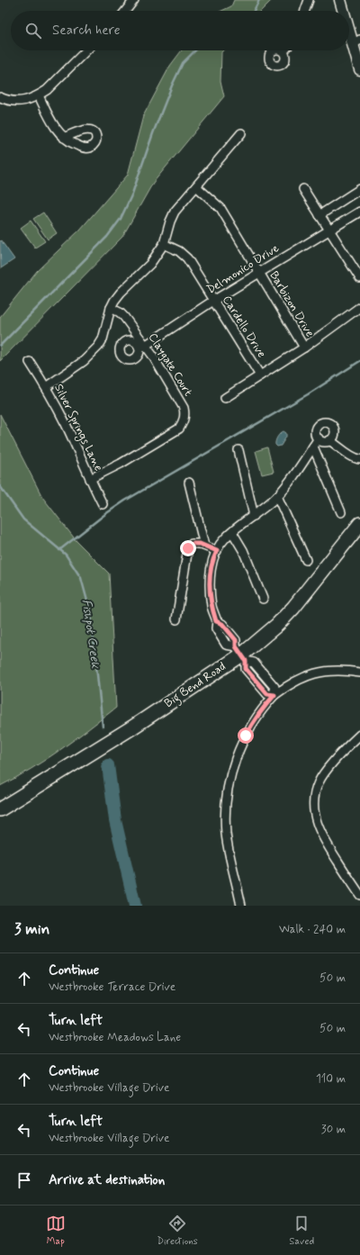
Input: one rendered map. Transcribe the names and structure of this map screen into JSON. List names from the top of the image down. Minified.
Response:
{"streets":{"main road":["Big Bend Road"],"street":["Delmonico Drive","Barbizon Drive","Cardello Drive","Claygate Court","Silver Springs Lane"]},"crossings":[["Delmonico Drive","Barbizon Drive"],["Delmonico Drive","Cardello Drive"],["Delmonico Drive","Claygate Court"],["Claygate Court","Silver Springs Lane"]],"water":["Fishpot Creek"],"page":{"search":"Search here","heading":["3 min","Walk · 240 m"],"list":[["Continue","Westbrooke Terrace Drive","50 m"],["Turn left","Westbrooke Meadows Lane","50 m"],["Continue","Westbrooke Village Drive","110 m"],["Turn left","Westbrooke Village Drive","30 m"],"Arrive at destination"],"nav":["Map","Directions","Saved"]}}
